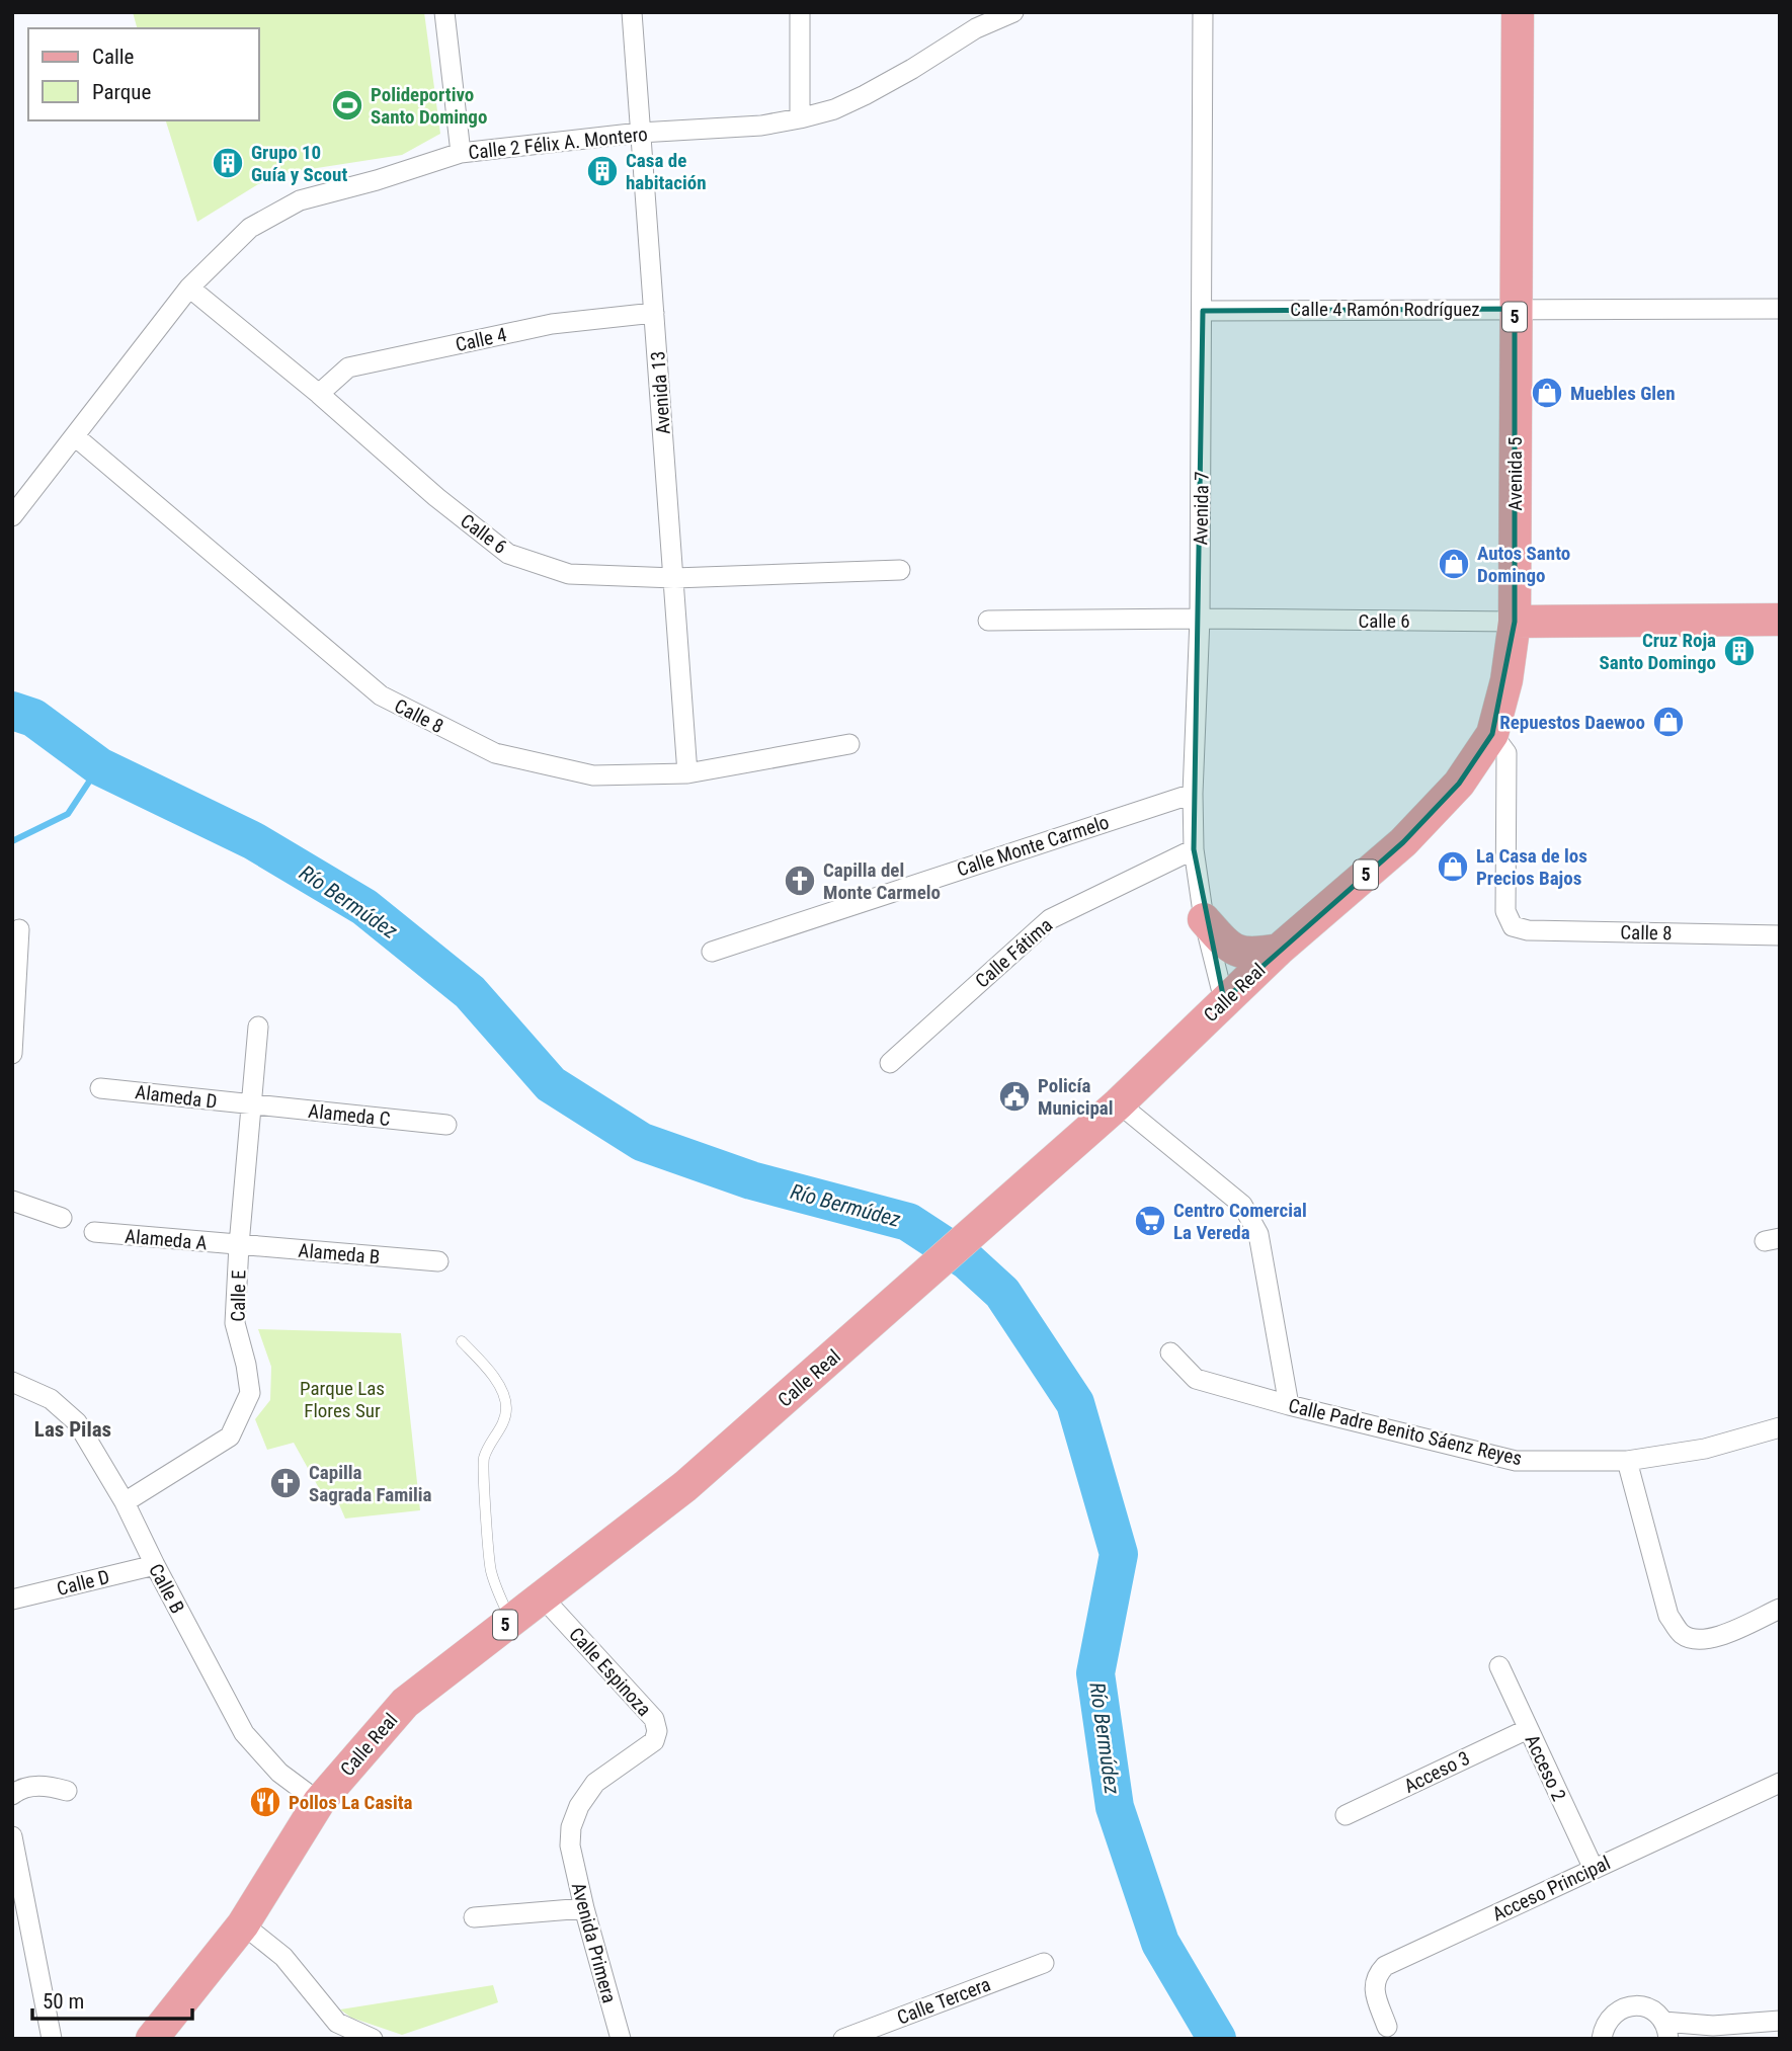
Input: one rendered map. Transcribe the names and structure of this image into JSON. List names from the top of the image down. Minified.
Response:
{"streets":{"main road":["5","Avenida 5","Calle 6","Calle Real"],"street":["Calle 2 Félix A. Montero","Calle 4 Ramón Rodríguez","Calle 4","Avenida 13","Avenida 7","Calle 8","Calle Monte Carmelo","Calle Fátima","Alameda D","Alameda C","Alameda A","Alameda B","Calle E","Calle Padre Benito Sáenz Reyes","Calle D","Calle B","Calle Espinoza","Acceso 2","Acceso 3","Acceso Principal","Avenida Primera","Calle Tercera"]},"crossings":[["Calle 2 Félix A. Montero","Avenida 13"],["Calle 2 Félix A. Montero","Calle 6"],["Calle 2 Félix A. Montero","Calle 8"],["Calle 4 Ramón Rodríguez","Avenida 5"],["Calle 4 Ramón Rodríguez","Avenida 7"],["Calle 4","Avenida 13"],["Calle 4","Calle 6"],["Avenida 13","Calle 6"],["Avenida 13","Calle 8"],["Avenida 5","Calle 6"],["Avenida 5","Calle 8"],["Avenida 5","Calle Real"],["Avenida 7","Calle 6"],["Avenida 7","Calle Monte Carmelo"],["Avenida 7","Calle Fátima"],["Avenida 7","Calle Real"],["Calle 8","Calle Real"],["Calle Real","Calle B"],["Calle Real","Calle Espinoza"],["Alameda D","Alameda C"],["Alameda D","Calle E"],["Alameda C","Calle E"],["Alameda A","Alameda B"],["Alameda A","Calle E"],["Alameda B","Calle E"],["Calle E","Calle B"],["Calle D","Calle B"],["Calle Espinoza","Avenida Primera"],["Acceso 2","Acceso 3"],["Acceso 2","Acceso Principal"]],"districts":["Las Pilas"],"water":["Río Bermúdez"],"parks":["Parque Las Flores Sur"],"places":{"sports":["Polideportivo Santo Domingo"],"building":["Grupo 10 Guía y Scout","Casa de habitación","Cruz Roja Santo Domingo"],"shop":["Muebles Glen","Autos Santo Domingo","Repuestos Daewoo","La Casa de los Precios Bajos"],"church":["Capilla del Monte Carmelo","Capilla Sagrada Familia"],"public building":["Policía Municipal"],"supermarket":["Centro Comercial La Vereda"],"restaurant":["Pollos La Casita"]},"legend":["Calle","Parque"],"scale_bar":"50 m"}
